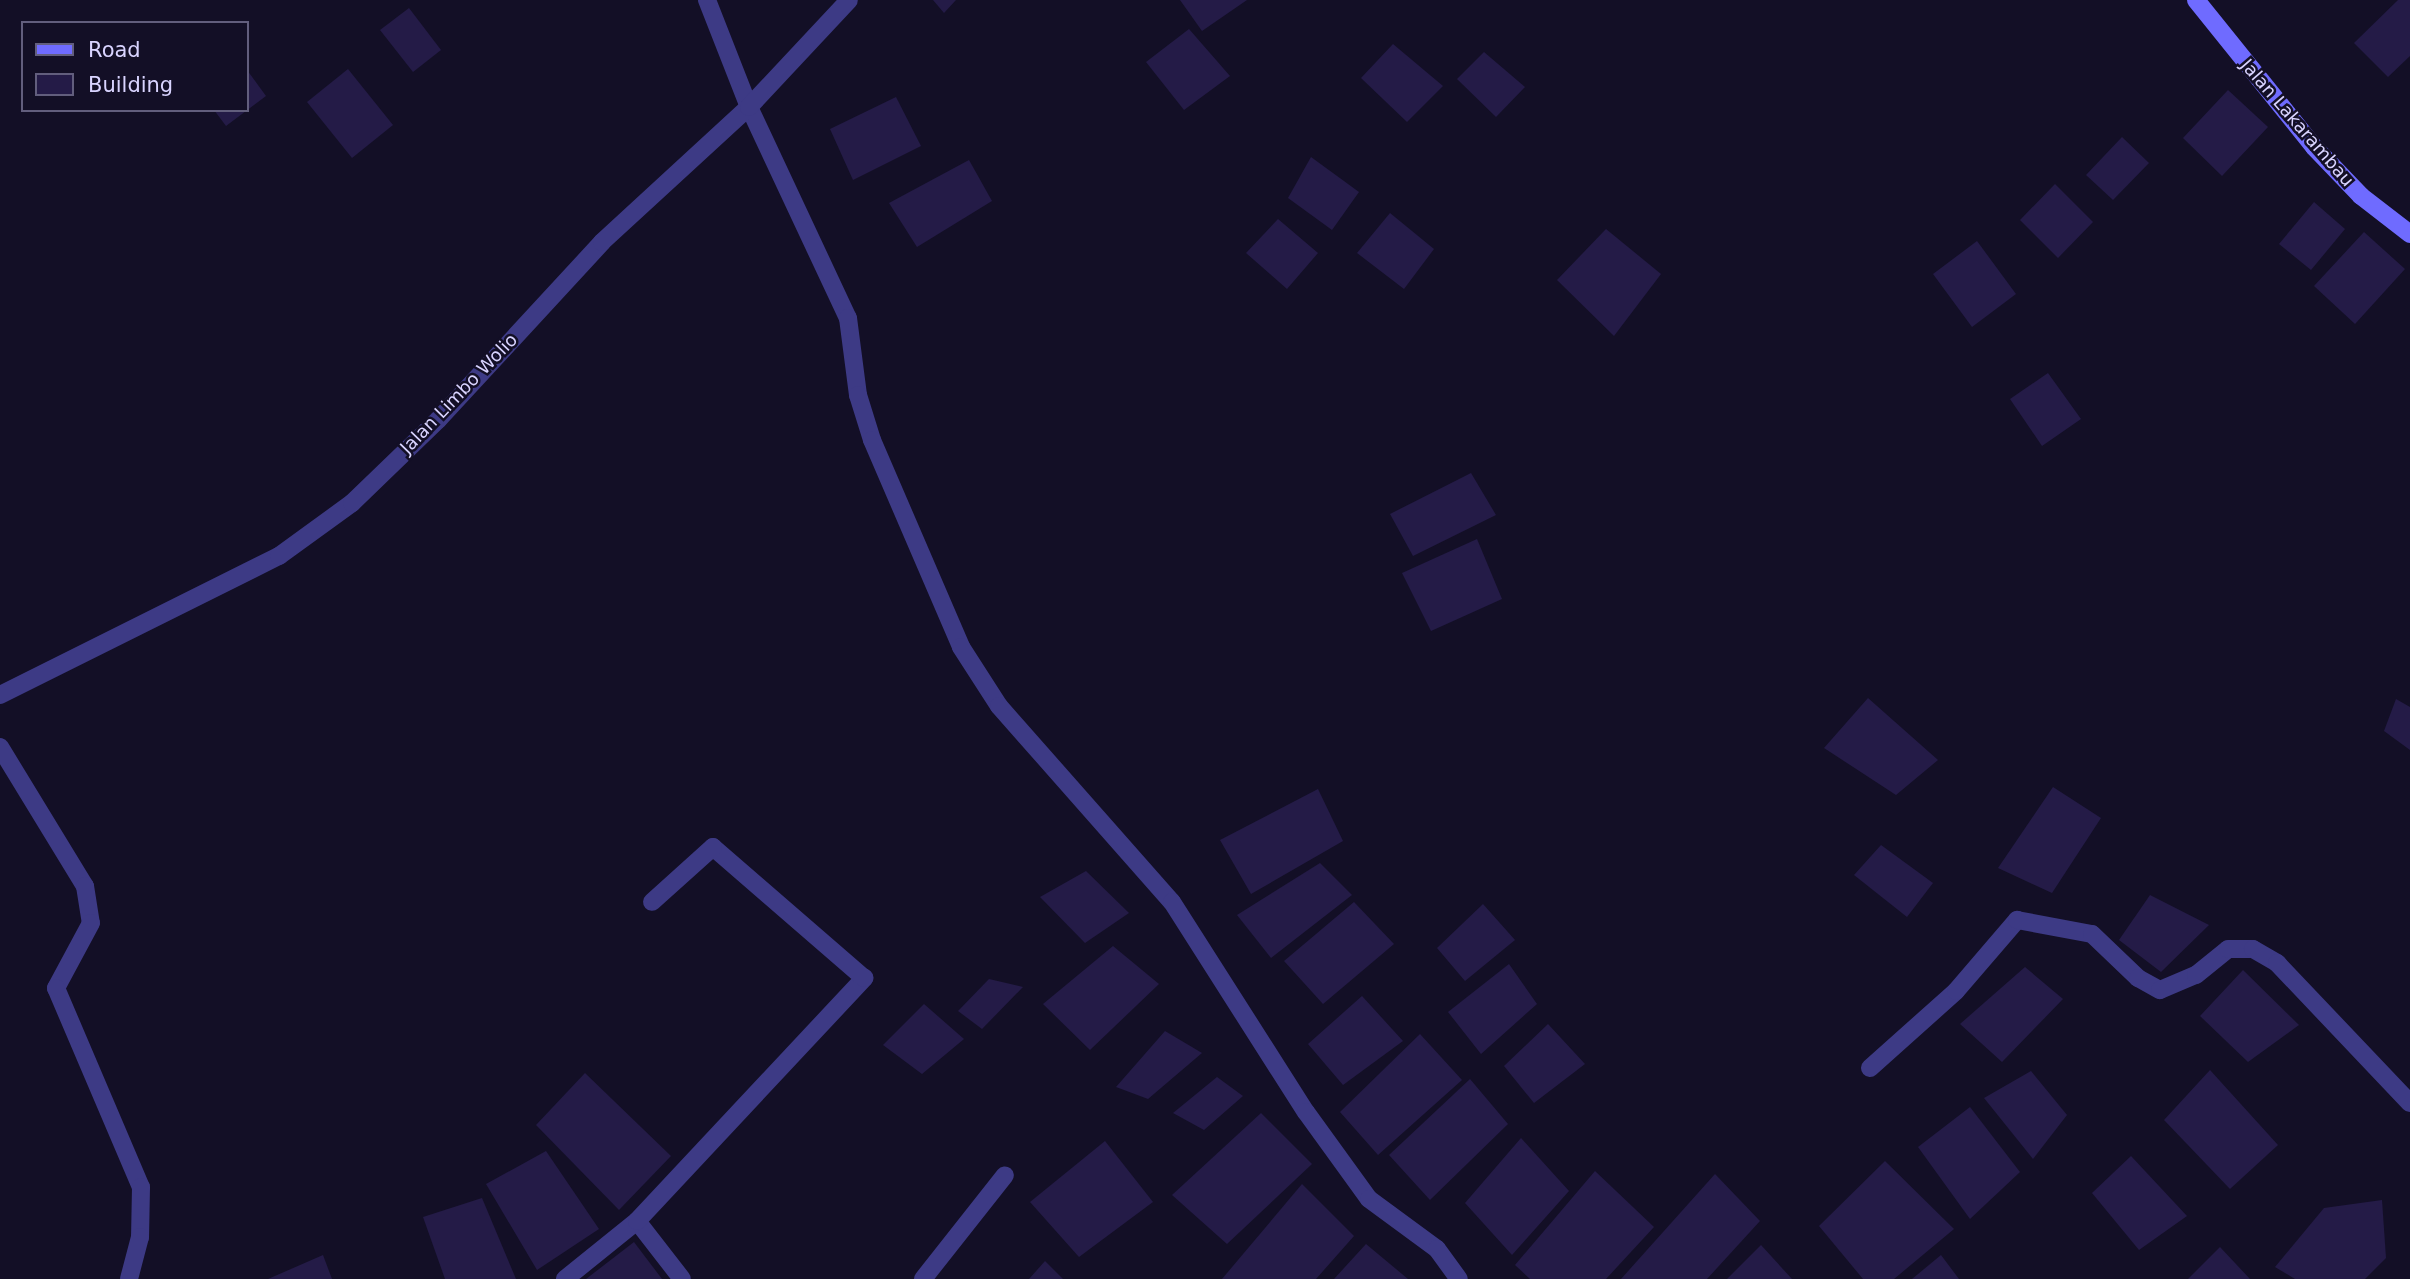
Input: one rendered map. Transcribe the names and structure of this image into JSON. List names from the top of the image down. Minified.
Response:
{"streets":{"street":["Jalan Lakarambau","Jalan Limbo Wolio"]},"legend":["Road","Building"]}
